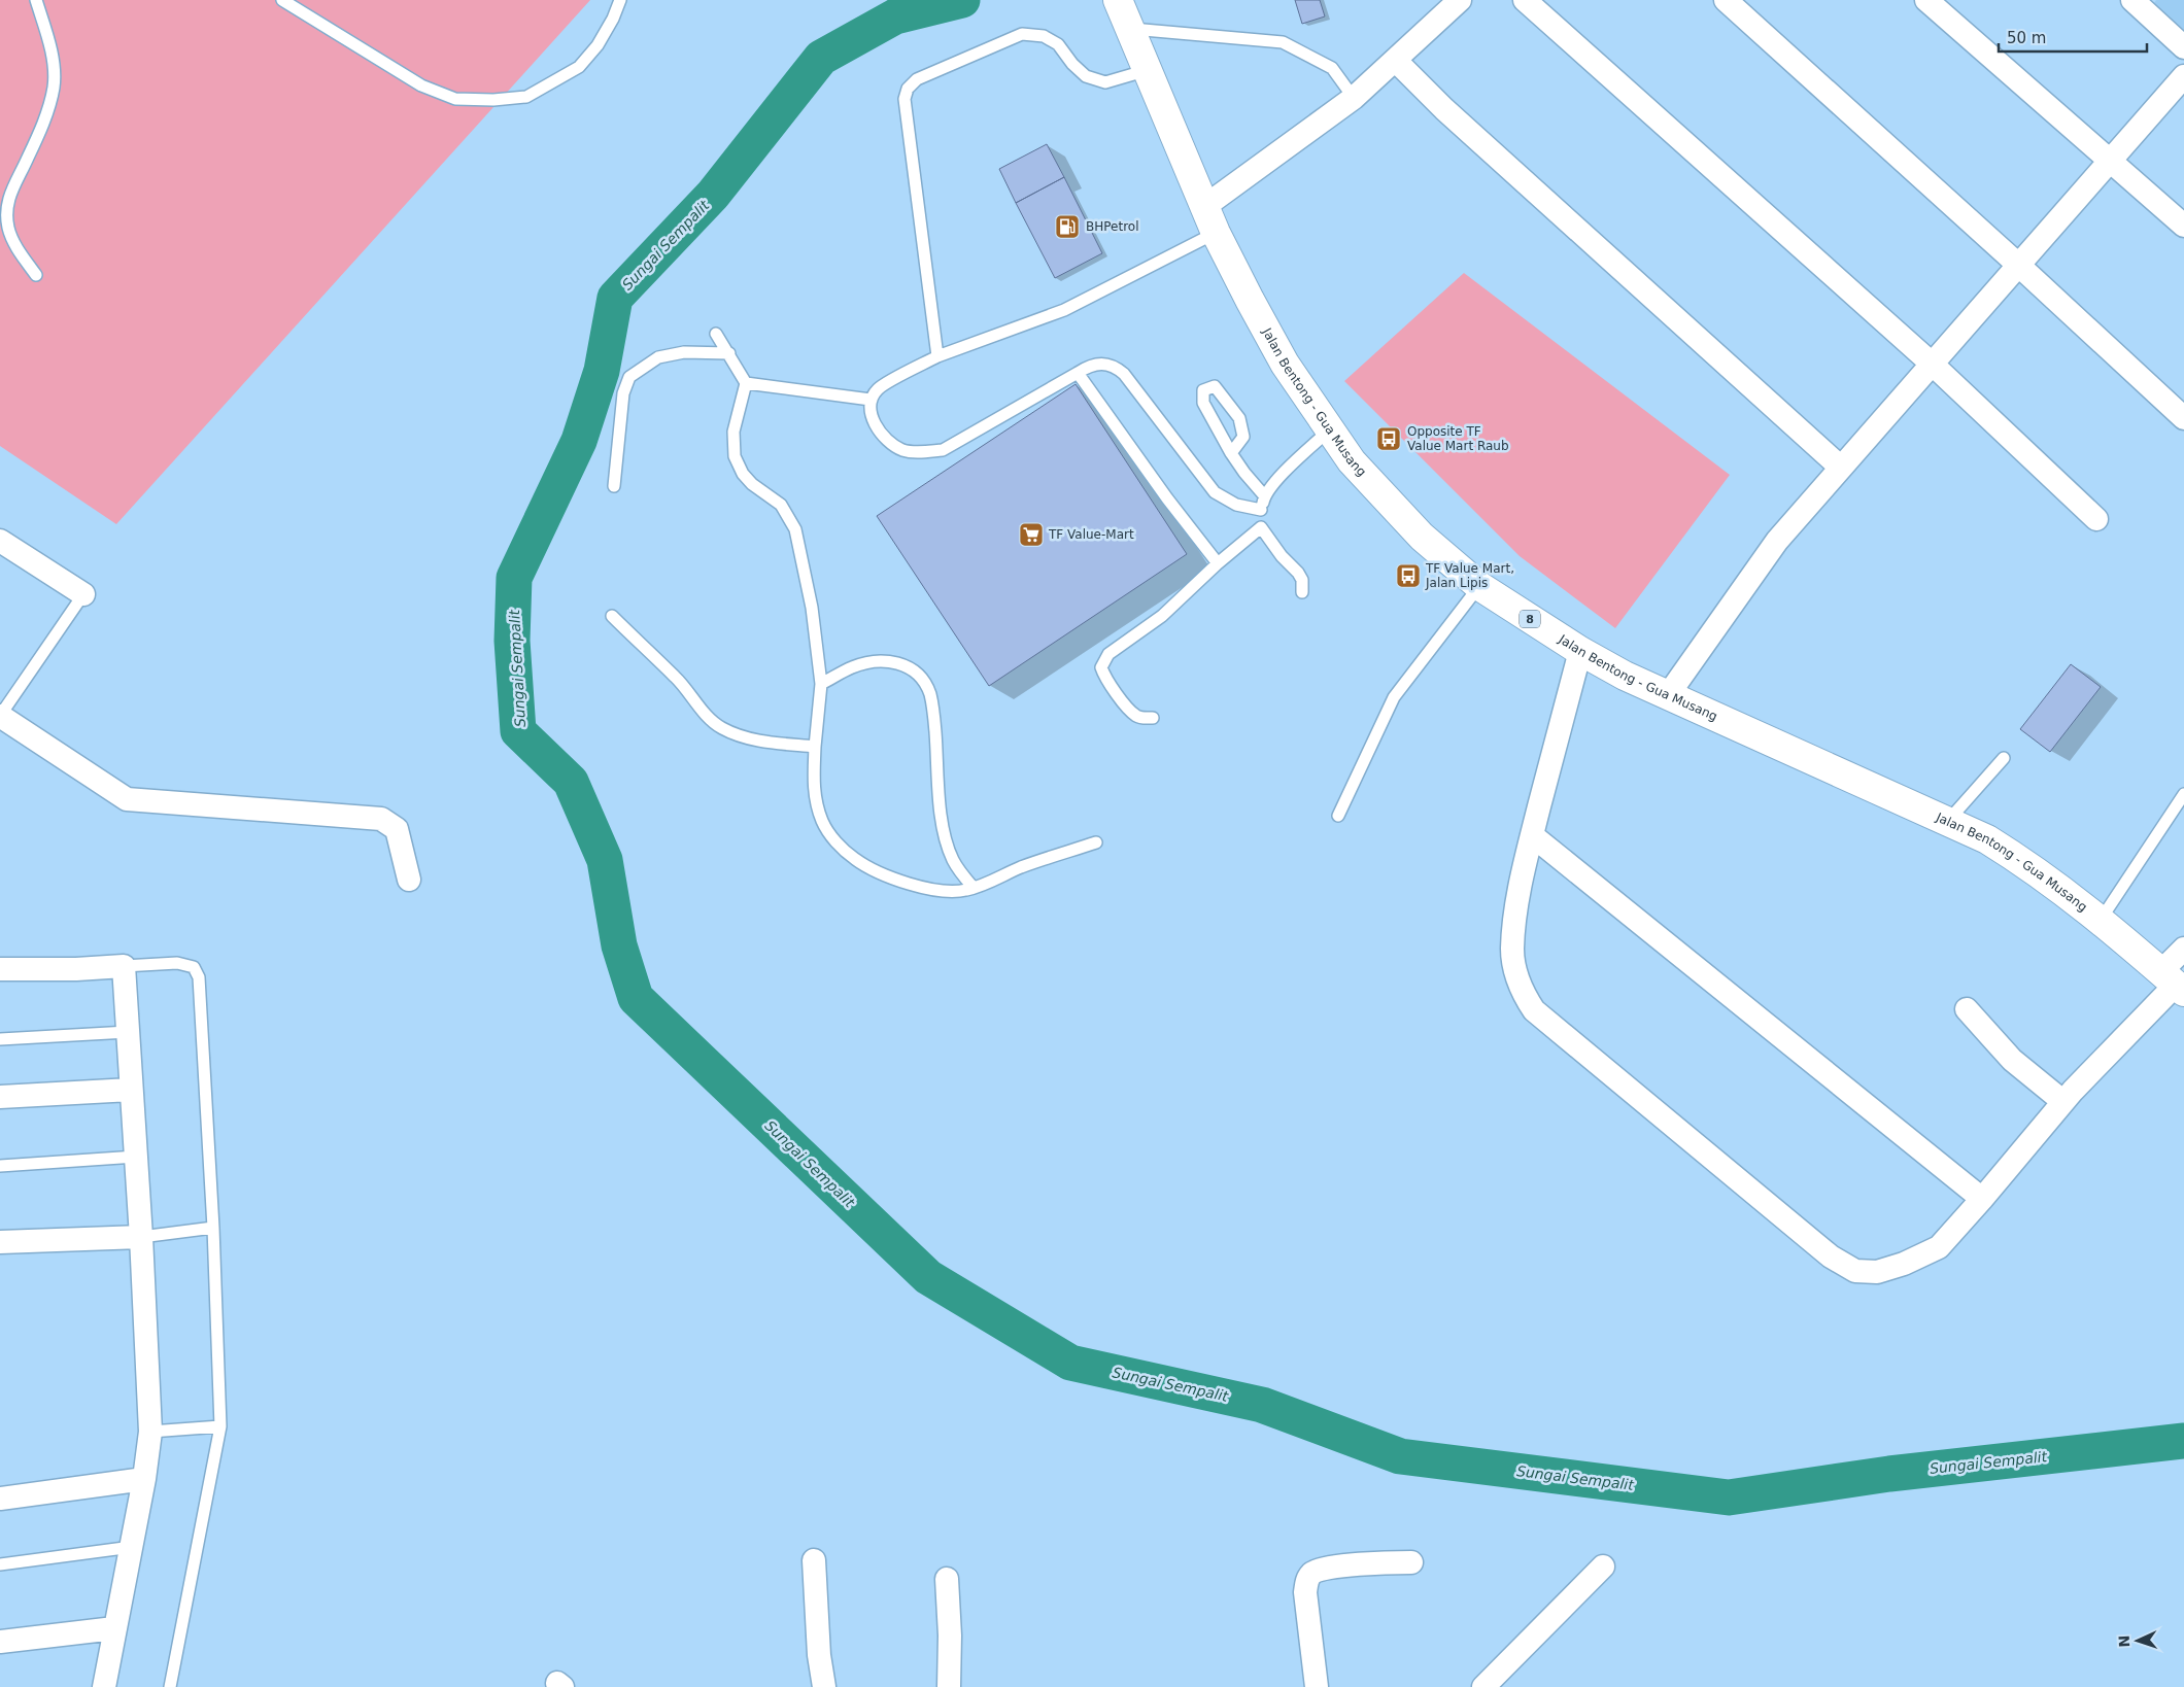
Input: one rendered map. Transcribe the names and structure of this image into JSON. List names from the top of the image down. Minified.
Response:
{"streets":{"main road":["Jalan Bentong - Gua Musang","8"]},"water":["Sungai Sempalit"],"places":{"fuel station":["BHPetrol"],"bus stop":["Opposite TF Value Mart Raub","TF Value Mart, Jalan Lipis"],"supermarket":["TF Value-Mart"]},"scale_bar":"50 m","north":"left"}
